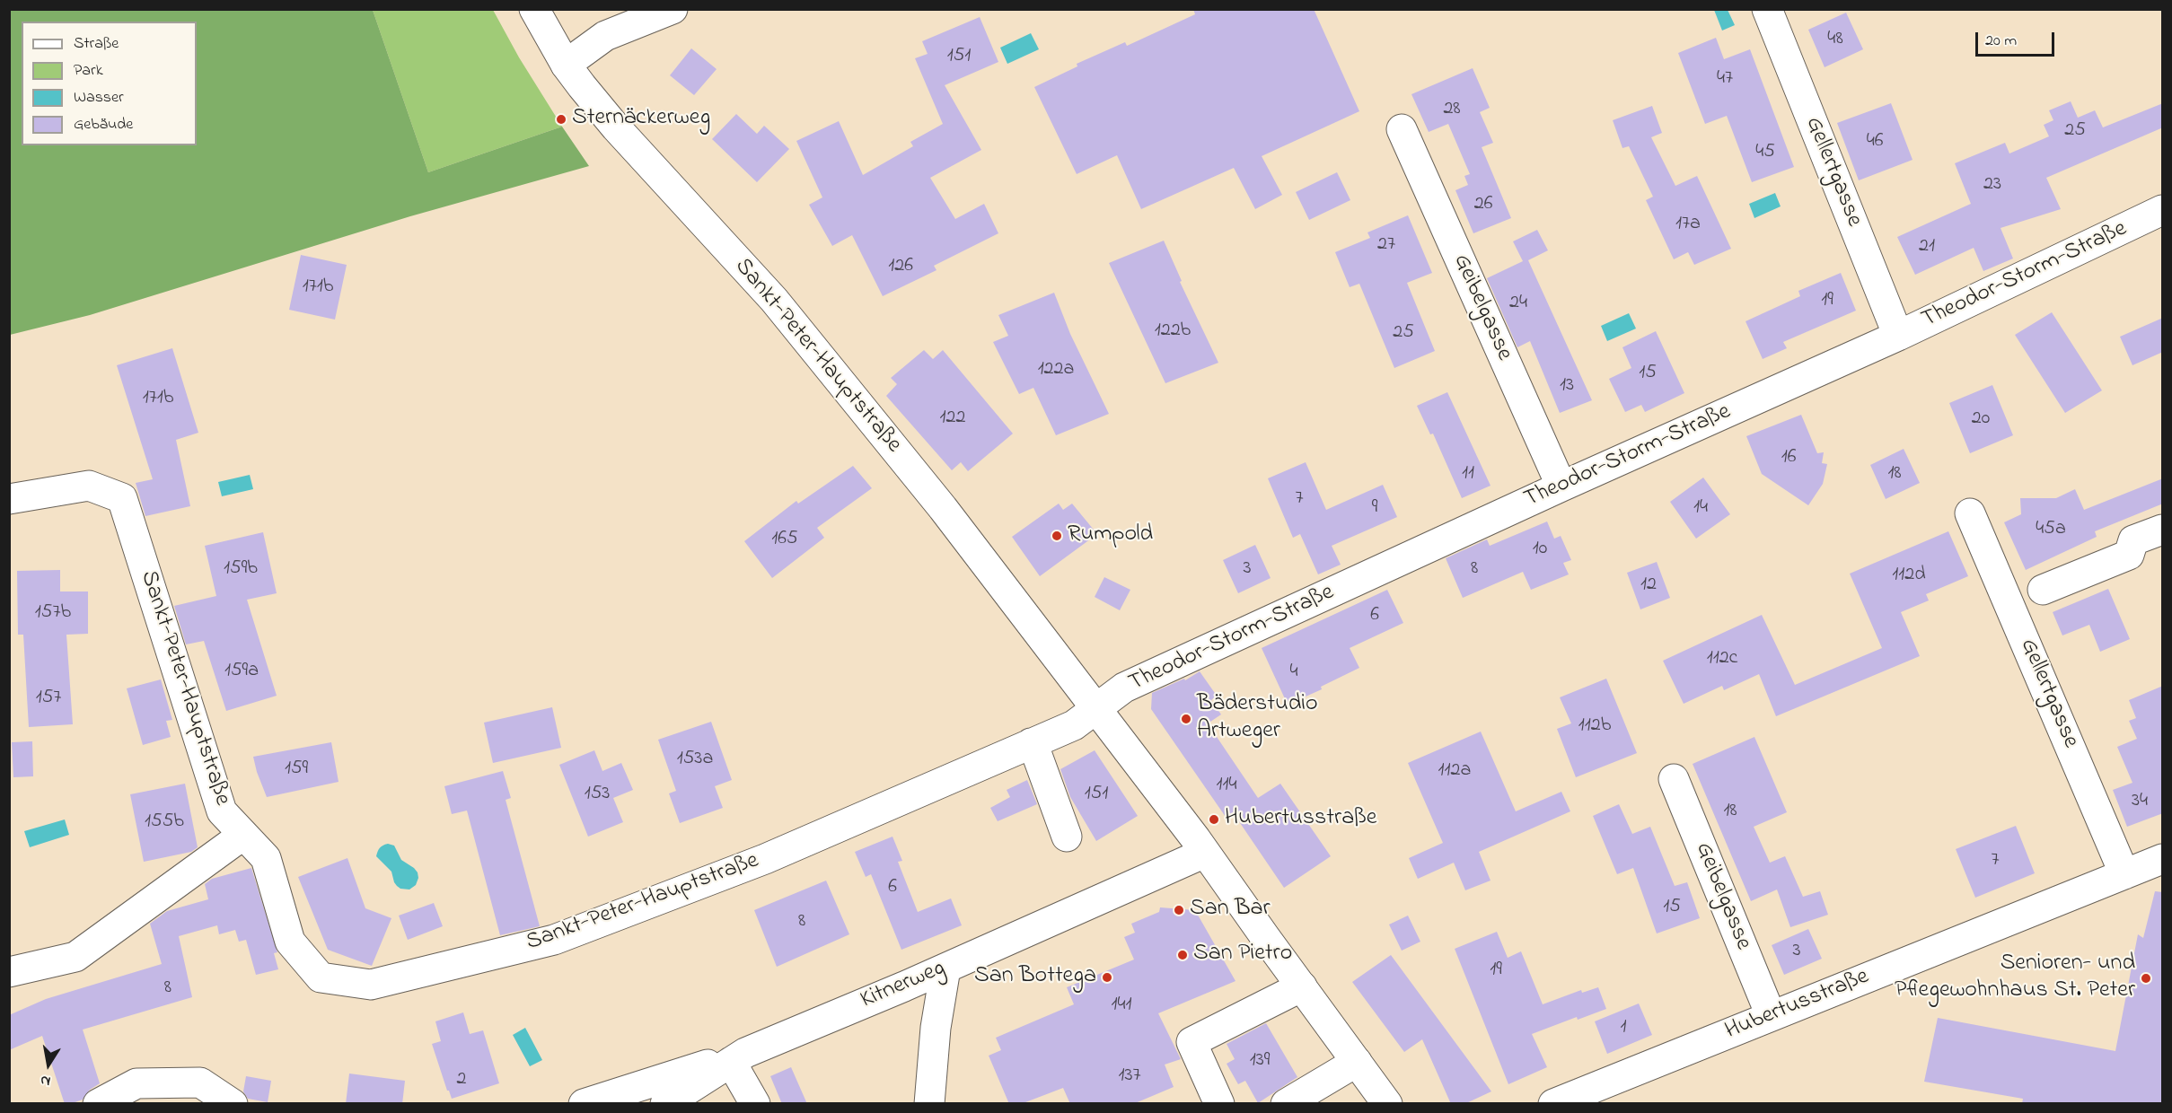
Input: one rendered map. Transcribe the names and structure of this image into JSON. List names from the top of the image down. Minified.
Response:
{"streets":{"street":["Gellertgasse","Theodor-Storm-Straße","Geibelgasse","Sankt-Peter-Hauptstraße","Kitnerweg","Hubertusstraße"]},"crossings":[["Gellertgasse","Theodor-Storm-Straße"],["Gellertgasse","Hubertusstraße"],["Theodor-Storm-Straße","Geibelgasse"],["Theodor-Storm-Straße","Sankt-Peter-Hauptstraße"],["Geibelgasse","Hubertusstraße"],["Sankt-Peter-Hauptstraße","Kitnerweg"]],"places":["Sternäckerweg","Rumpold","Bäderstudio Artweger","Hubertusstraße","San Bar","San Pietro","San Bottega","Senioren- und Pflegewohnhaus St. Peter"],"house_numbers":["48","151","47","28","25","46","45","23","26","17a","27","21","126","171b","19","24","122b","25","122a","15","13","171b","122","20","16","11","18","7","9","14","45a","165","10","159b","3","8","112d","12","157b","6","112c","159a","4","157","112b","153a","159","112a","114","153","151","34","18","155b","7","6","15","8","3","19","8","141","1","139","137","2"],"legend":["Straße","Park","Wasser","Gebäude"],"scale_bar":"20 m","north":"bottom"}
